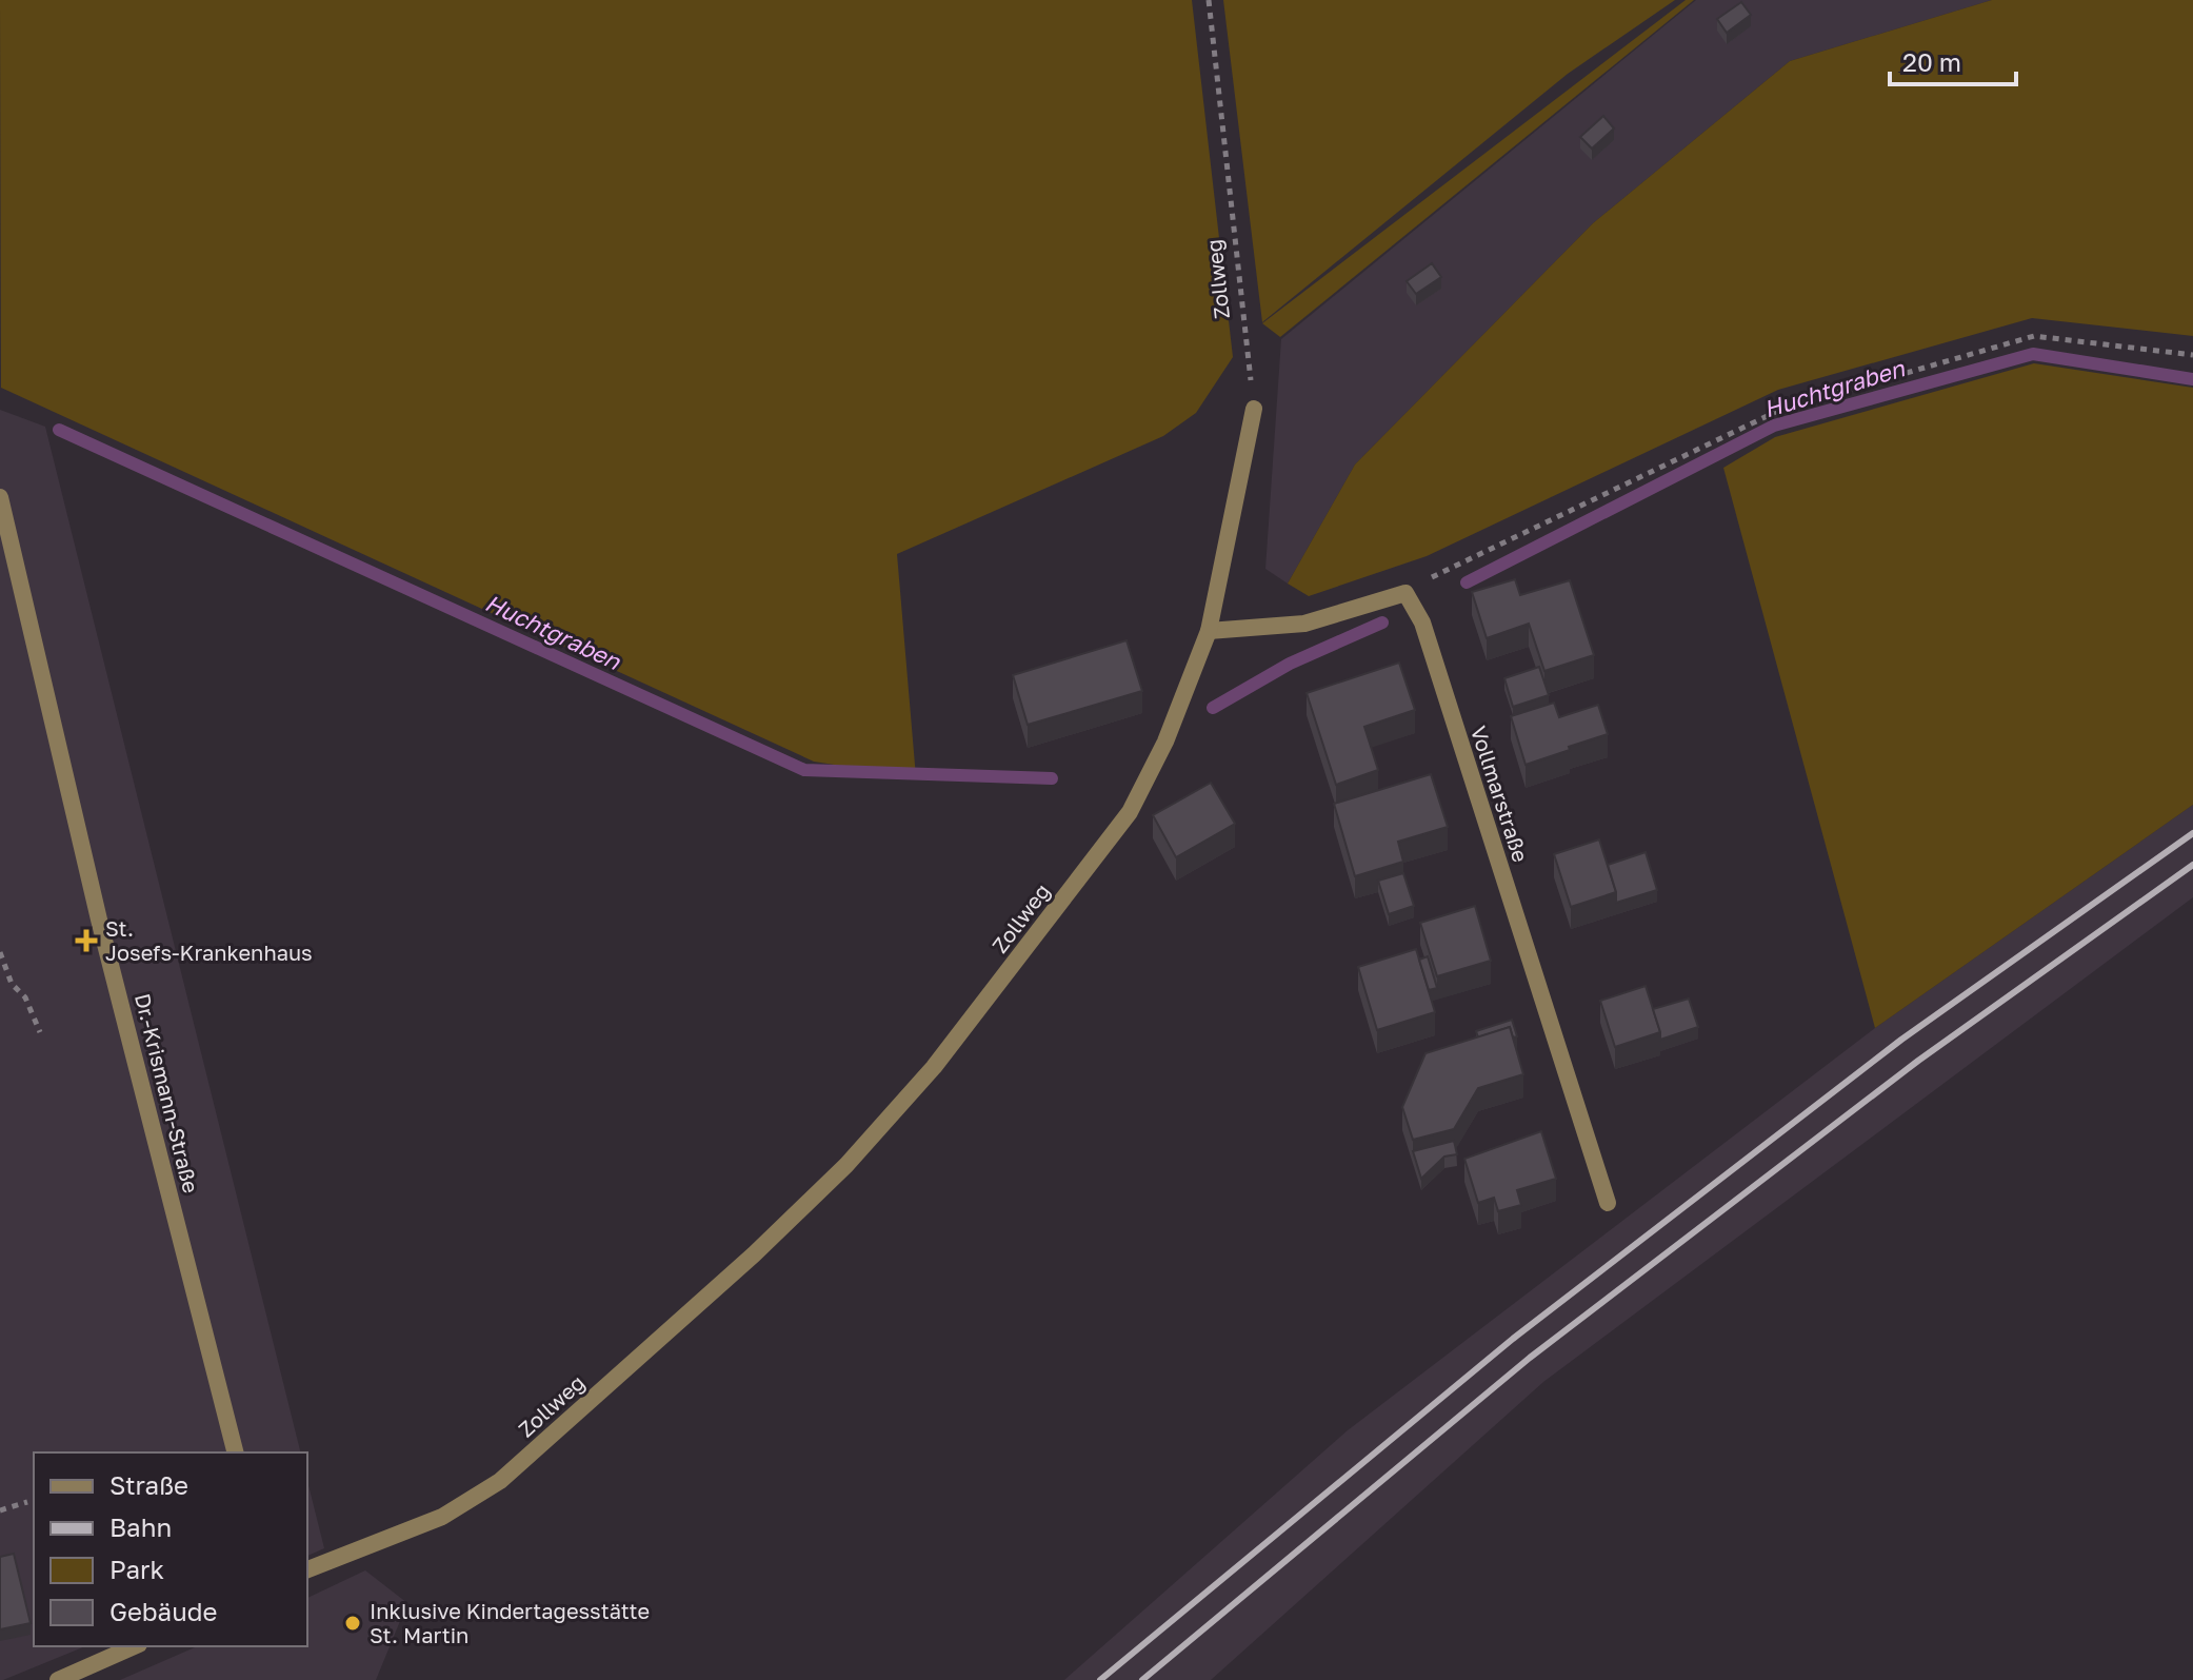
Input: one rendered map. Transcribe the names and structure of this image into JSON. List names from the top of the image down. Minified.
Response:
{"streets":{"street":["Zollweg","Vollmarstraße","Dr.-Krismann-Straße"]},"water":["Huchtgraben"],"places":{"health":["St. Josefs-Krankenhaus"],"other":["Inklusive Kindertagesstätte St. Martin"]},"legend":["Straße","Bahn","Park","Gebäude"],"scale_bar":"20 m"}
